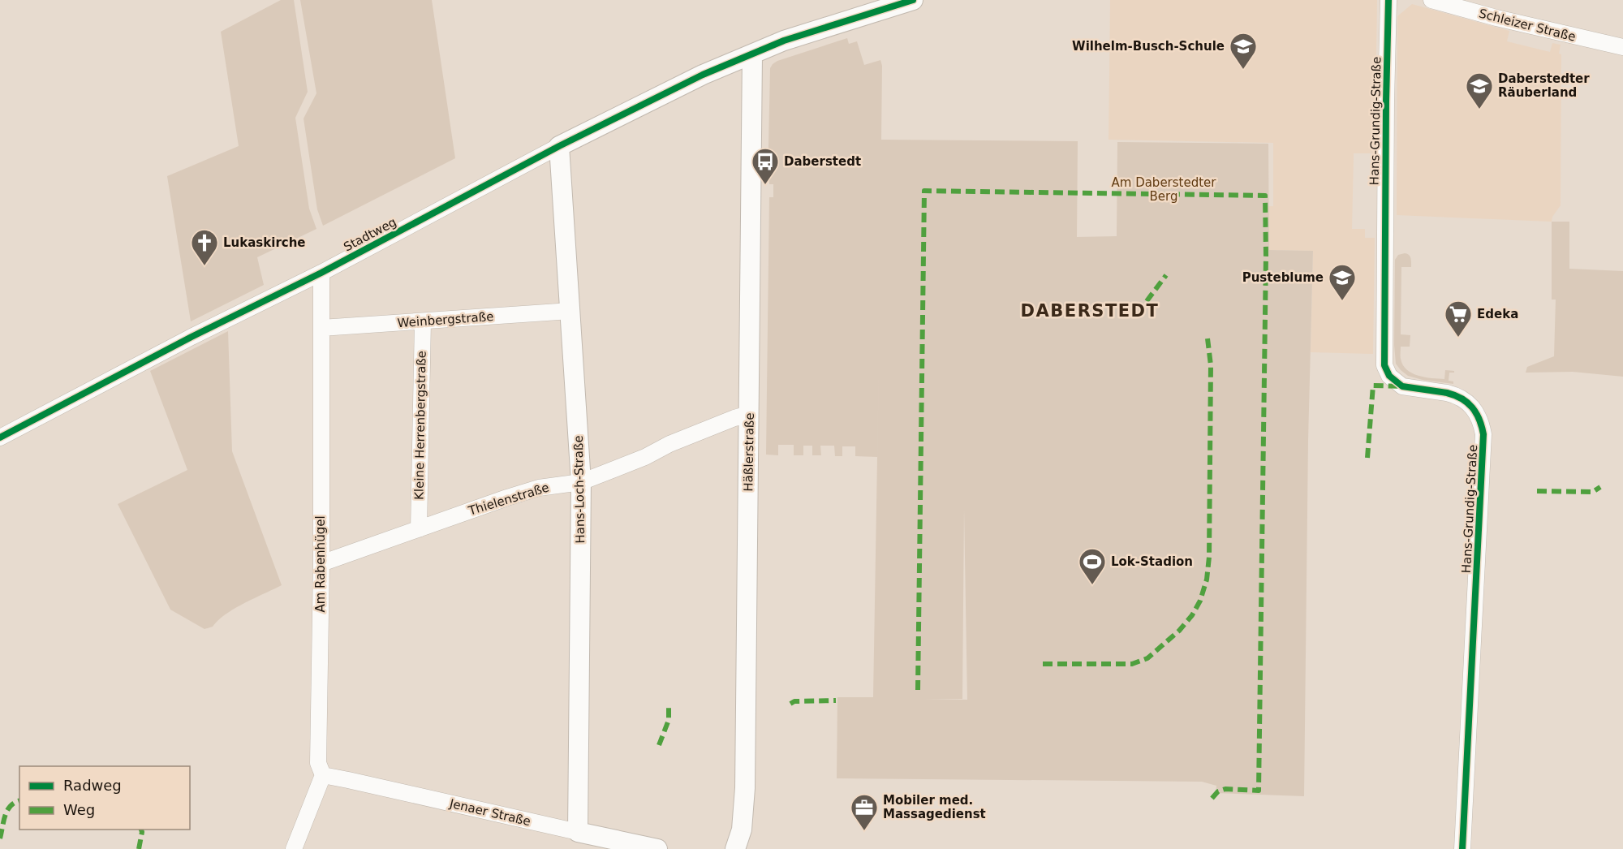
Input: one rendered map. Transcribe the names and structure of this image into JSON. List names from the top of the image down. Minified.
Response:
{"streets":{"street":["Schleizer Straße","Hans-Grundig-Straße","Stadtweg","Weinbergstraße","Kleine Herrenbergstraße","Häßlerstraße","Hans-Loch-Straße","Thielenstraße","Am Rabenhügel","Jenaer Straße"]},"crossings":[["Stadtweg","Häßlerstraße"],["Stadtweg","Hans-Loch-Straße"],["Stadtweg","Am Rabenhügel"],["Weinbergstraße","Kleine Herrenbergstraße"],["Weinbergstraße","Hans-Loch-Straße"],["Weinbergstraße","Am Rabenhügel"],["Kleine Herrenbergstraße","Thielenstraße"],["Häßlerstraße","Thielenstraße"],["Hans-Loch-Straße","Thielenstraße"],["Hans-Loch-Straße","Jenaer Straße"],["Thielenstraße","Am Rabenhügel"],["Am Rabenhügel","Jenaer Straße"]],"districts":["DABERSTEDT"],"parks":["Am Daberstedter Berg"],"places":{"school or university":["Wilhelm-Busch-Schule","Daberstedter Räuberland","Pusteblume"],"bus stop":["Daberstedt"],"church":["Lukaskirche"],"supermarket":["Edeka"],"sports":["Lok-Stadion"],"office":["Mobiler med. Massagedienst"]},"legend":["Radweg","Weg"]}
